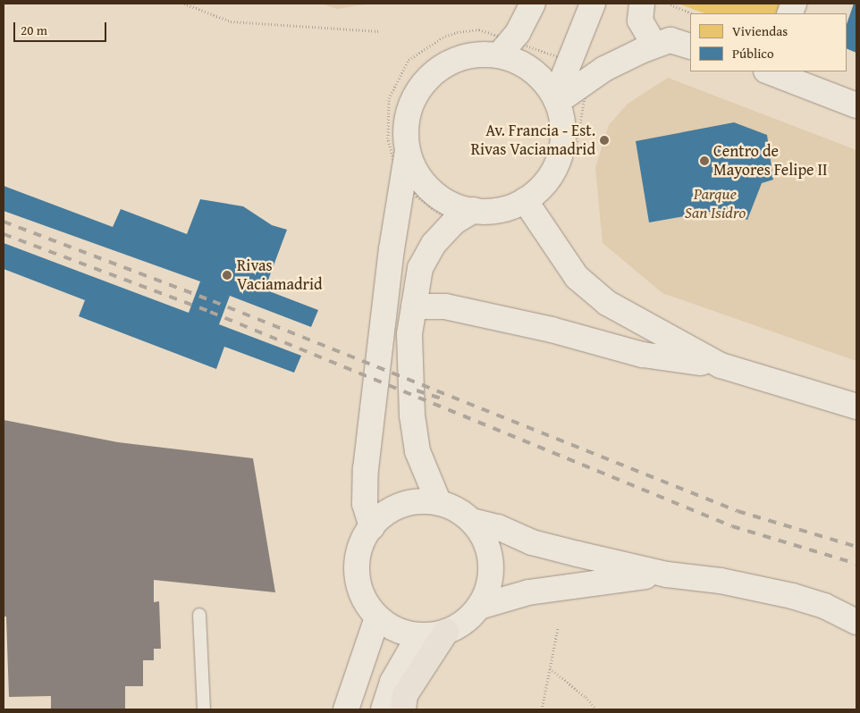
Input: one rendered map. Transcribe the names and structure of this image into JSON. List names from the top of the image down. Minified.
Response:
{"parks":["Parque San Isidro"],"places":["Av. Francia - Est. Rivas Vaciamadrid","Centro de Mayores Felipe II","Rivas Vaciamadrid"],"legend":["Viviendas","Público"],"scale_bar":"20 m"}
